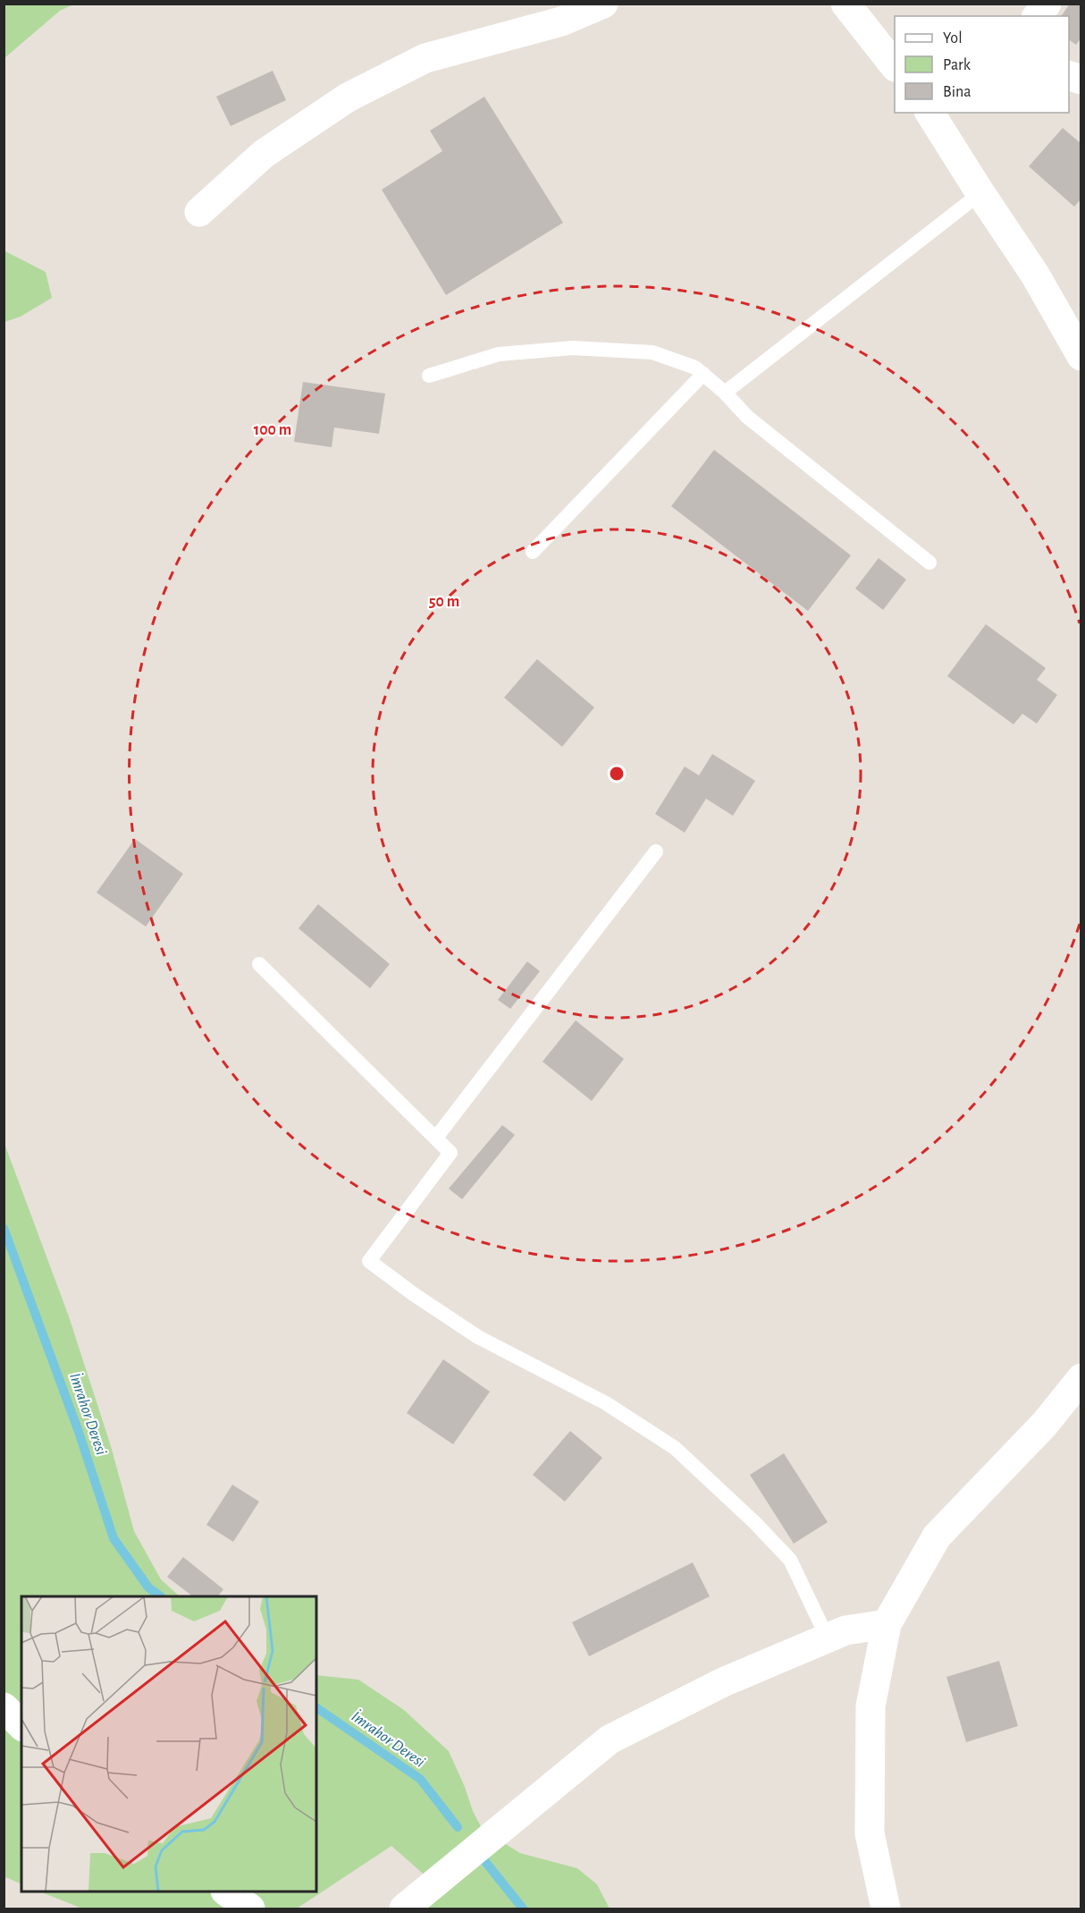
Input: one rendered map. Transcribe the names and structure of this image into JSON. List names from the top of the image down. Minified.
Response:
{"water":["İmrahor Deresi"],"legend":["Yol","Park","Bina"],"rings":["100 m","50 m"]}
